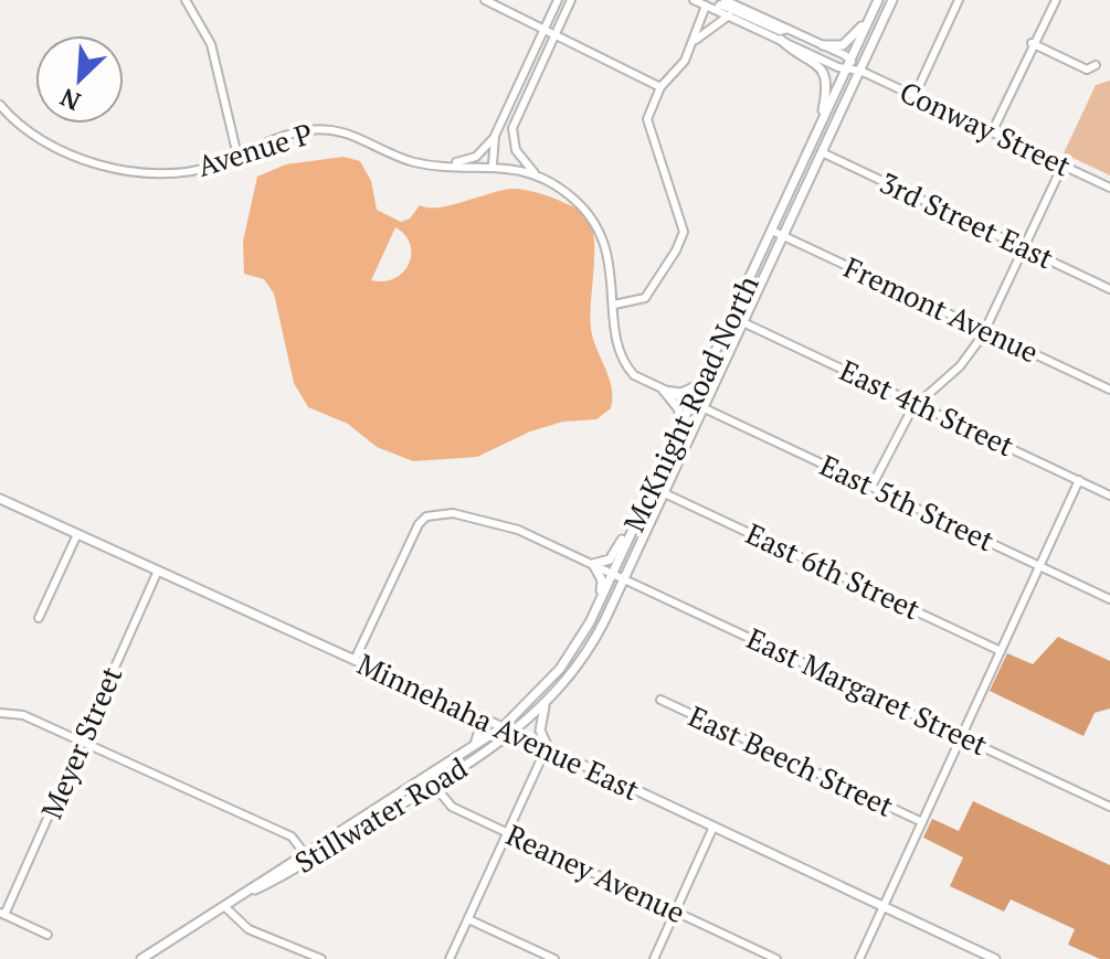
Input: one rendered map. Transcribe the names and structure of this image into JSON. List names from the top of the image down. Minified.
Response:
{"streets":{"main road":["McKnight Road North","Minnehaha Avenue East","Stillwater Road"],"street":["Conway Street","Avenue P","3rd Street East","Fremont Avenue","East 4th Street","East 5th Street","East 6th Street","East Margaret Street","Meyer Street","East Beech Street","Reaney Avenue"]},"crossings":[["Conway Street","McKnight Road North"],["Avenue P","McKnight Road North"],["Avenue P","East 5th Street"],["3rd Street East","McKnight Road North"],["Fremont Avenue","McKnight Road North"],["McKnight Road North","East 4th Street"],["McKnight Road North","East 5th Street"],["McKnight Road North","East 6th Street"],["McKnight Road North","East Margaret Street"],["McKnight Road North","Minnehaha Avenue East"],["McKnight Road North","Stillwater Road"],["East Margaret Street","Minnehaha Avenue East"],["East Margaret Street","Stillwater Road"],["Minnehaha Avenue East","Meyer Street"],["Minnehaha Avenue East","Stillwater Road"],["Stillwater Road","Reaney Avenue"]],"north":"bottom left"}
